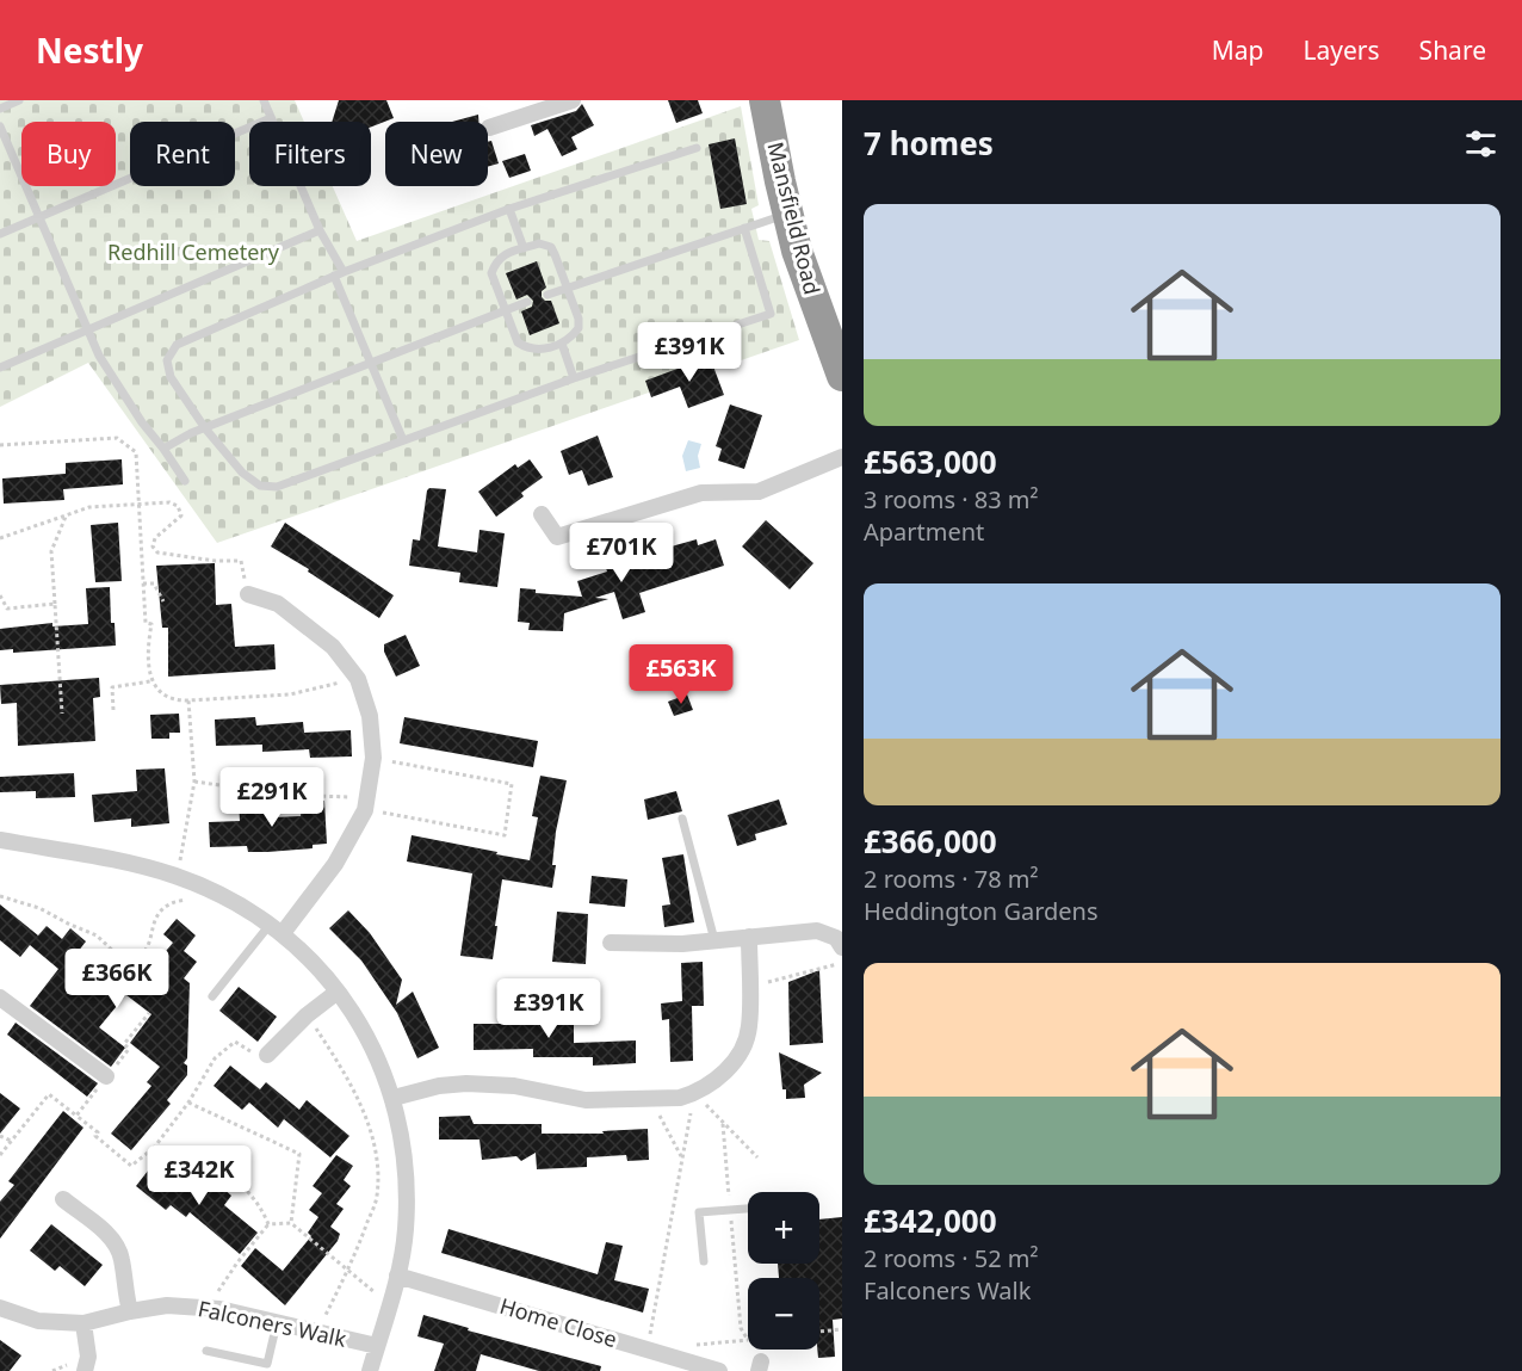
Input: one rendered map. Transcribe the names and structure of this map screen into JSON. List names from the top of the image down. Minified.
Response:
{"streets":{"highway":["Mansfield Road"],"street":["Home Close","Falconers Walk"]},"parks":["Redhill Cemetery"],"page":{"header":"Nestly","nav":["Map","Layers","Share"],"heading":"7 homes","chip":["Buy","Rent","Filters","New"],"list":[{"name":"£563,000","note":"3 rooms · 83 m² · Apartment"},{"name":"£366,000","note":"2 rooms · 78 m² · Heddington Gardens"},{"name":"£342,000","note":"2 rooms · 52 m² · Falconers Walk"}],"price":["£391K","£701K","£563K","£291K","£366K","£391K","£342K"],"map_buttons":["+","−"]}}
